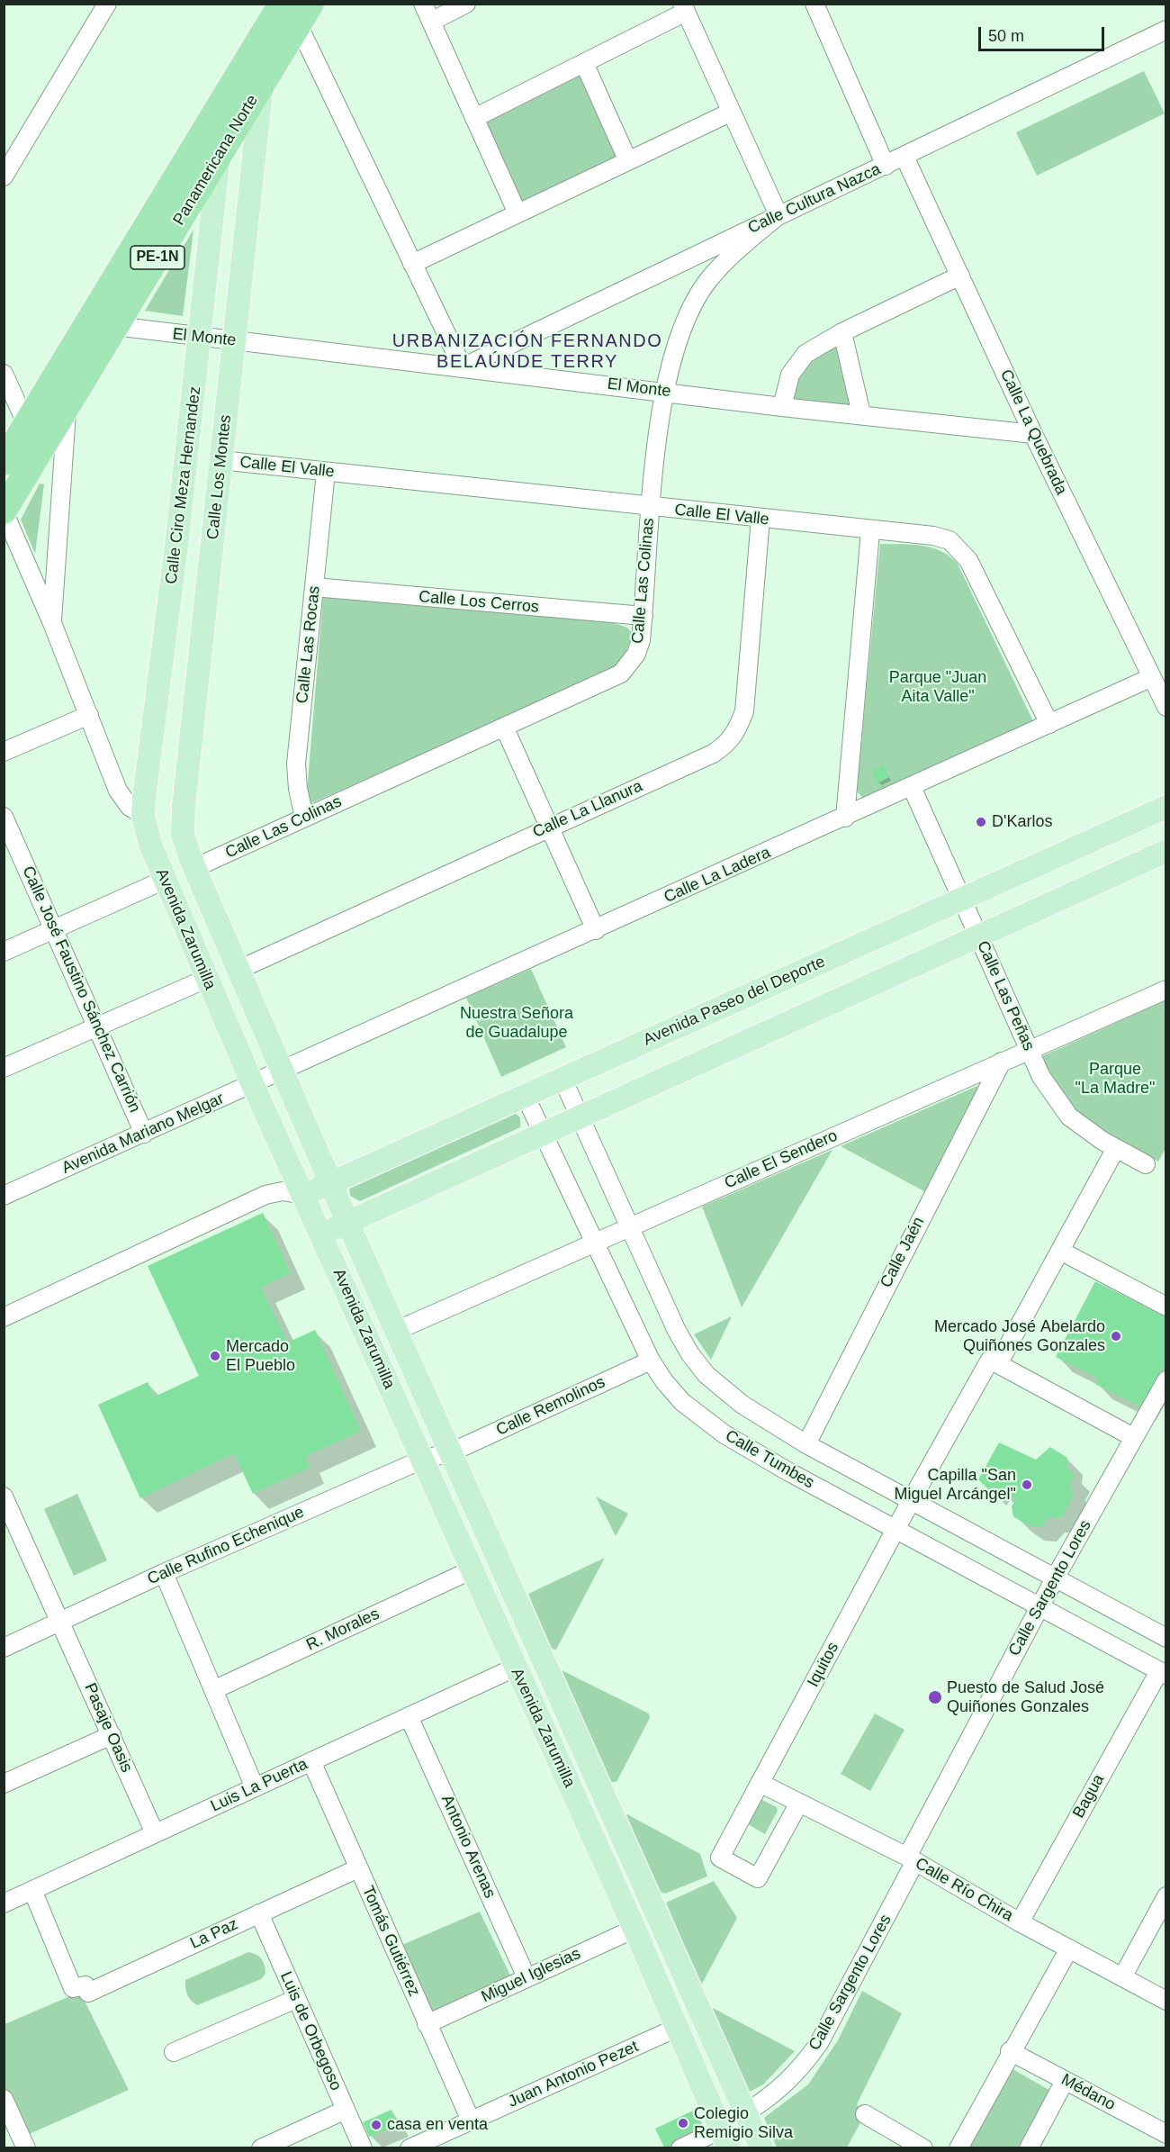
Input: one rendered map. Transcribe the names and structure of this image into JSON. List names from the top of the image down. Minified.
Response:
{"streets":{"highway":["Panamericana Norte","PE-1N"],"main road":["Calle Los Montes","Calle Ciro Meza Hernandez","Avenida Zarumilla","Avenida Paseo del Deporte"],"street":["Calle Cultura Nazca","El Monte","Calle La Quebrada","Calle El Valle","Calle Las Colinas","Calle Los Cerros","Calle Las Rocas","Calle La Llanura","Calle La Ladera","Calle José Faustino Sánchez Carrión","Calle Las Peñas","Avenida Mariano Melgar","Calle El Sendero","Calle Jaén","Calle Remolinos","Calle Tumbes","Calle Rufino Echenique","Calle Sargento Lores","R. Morales","Iquitos","Pasaje Oasis","Luis La Puerta","Bagua","Antonio Arenas","Calle Río Chira","La Paz","Tomás Gutiérrez","Miguel Iglesias","Luis de Orbegoso","Juan Antonio Pezet","Médano"]},"crossings":[["Panamericana Norte","El Monte"],["Panamericana Norte","Calle Los Montes"],["Panamericana Norte","Calle Ciro Meza Hernandez"],["Calle Cultura Nazca","El Monte"],["Calle Cultura Nazca","Calle La Quebrada"],["Calle Cultura Nazca","Calle Las Colinas"],["El Monte","Calle La Quebrada"],["El Monte","Calle Los Montes"],["El Monte","Calle Ciro Meza Hernandez"],["El Monte","Calle Las Colinas"],["Calle La Quebrada","Calle La Ladera"],["Calle El Valle","Calle Los Montes"],["Calle El Valle","Calle Las Colinas"],["Calle El Valle","Calle Las Rocas"],["Calle El Valle","Calle La Llanura"],["Calle El Valle","Calle La Ladera"],["Calle Los Montes","Calle Las Colinas"],["Calle Los Montes","Avenida Zarumilla"],["Calle Ciro Meza Hernandez","Avenida Zarumilla"],["Calle Las Colinas","Calle Los Cerros"],["Calle Las Colinas","Calle Las Rocas"],["Calle Las Colinas","Avenida Zarumilla"],["Calle Los Cerros","Calle Las Rocas"],["Calle La Llanura","Avenida Zarumilla"],["Calle La Ladera","Avenida Zarumilla"],["Calle La Ladera","Calle Las Peñas"],["Calle La Ladera","Avenida Mariano Melgar"],["Avenida Zarumilla","Avenida Paseo del Deporte"],["Avenida Zarumilla","Avenida Mariano Melgar"],["Avenida Zarumilla","Calle El Sendero"],["Avenida Zarumilla","Calle Remolinos"],["Avenida Zarumilla","Calle Rufino Echenique"],["Avenida Zarumilla","Calle Sargento Lores"],["Avenida Zarumilla","R. Morales"],["Avenida Zarumilla","Luis La Puerta"],["Avenida Zarumilla","Miguel Iglesias"],["Avenida Zarumilla","Juan Antonio Pezet"],["Calle José Faustino Sánchez Carrión","Avenida Mariano Melgar"],["Calle Las Peñas","Avenida Paseo del Deporte"],["Calle Las Peñas","Calle El Sendero"],["Calle Las Peñas","Iquitos"],["Avenida Paseo del Deporte","Calle Tumbes"],["Calle El Sendero","Calle Jaén"],["Calle El Sendero","Calle Tumbes"],["Calle Jaén","Calle Tumbes"],["Calle Remolinos","Calle Tumbes"],["Calle Remolinos","Calle Rufino Echenique"],["Calle Tumbes","Calle Sargento Lores"],["Calle Tumbes","Iquitos"],["Calle Tumbes","Bagua"],["Calle Rufino Echenique","Pasaje Oasis"],["Calle Sargento Lores","Calle Río Chira"],["Iquitos","Calle Río Chira"],["Pasaje Oasis","Luis La Puerta"],["Luis La Puerta","Antonio Arenas"],["Luis La Puerta","La Paz"],["Luis La Puerta","Tomás Gutiérrez"],["Bagua","Calle Río Chira"],["Antonio Arenas","Miguel Iglesias"],["La Paz","Tomás Gutiérrez"],["La Paz","Luis de Orbegoso"],["Tomás Gutiérrez","Miguel Iglesias"],["Tomás Gutiérrez","Juan Antonio Pezet"]],"districts":["URBANIZACIÓN FERNANDO BELAÚNDE TERRY"],"parks":["Parque \"Juan Aita Valle\"","Nuestra Señora de Guadalupe","Parque \"La Madre\""],"places":["D'Karlos","Mercado José Abelardo Quiñones Gonzales","Mercado El Pueblo","Capilla \"San Miguel Arcángel\"","Puesto de Salud José Quiñones Gonzales","Colegio Remigio Silva","casa en venta"],"scale_bar":"50 m"}
